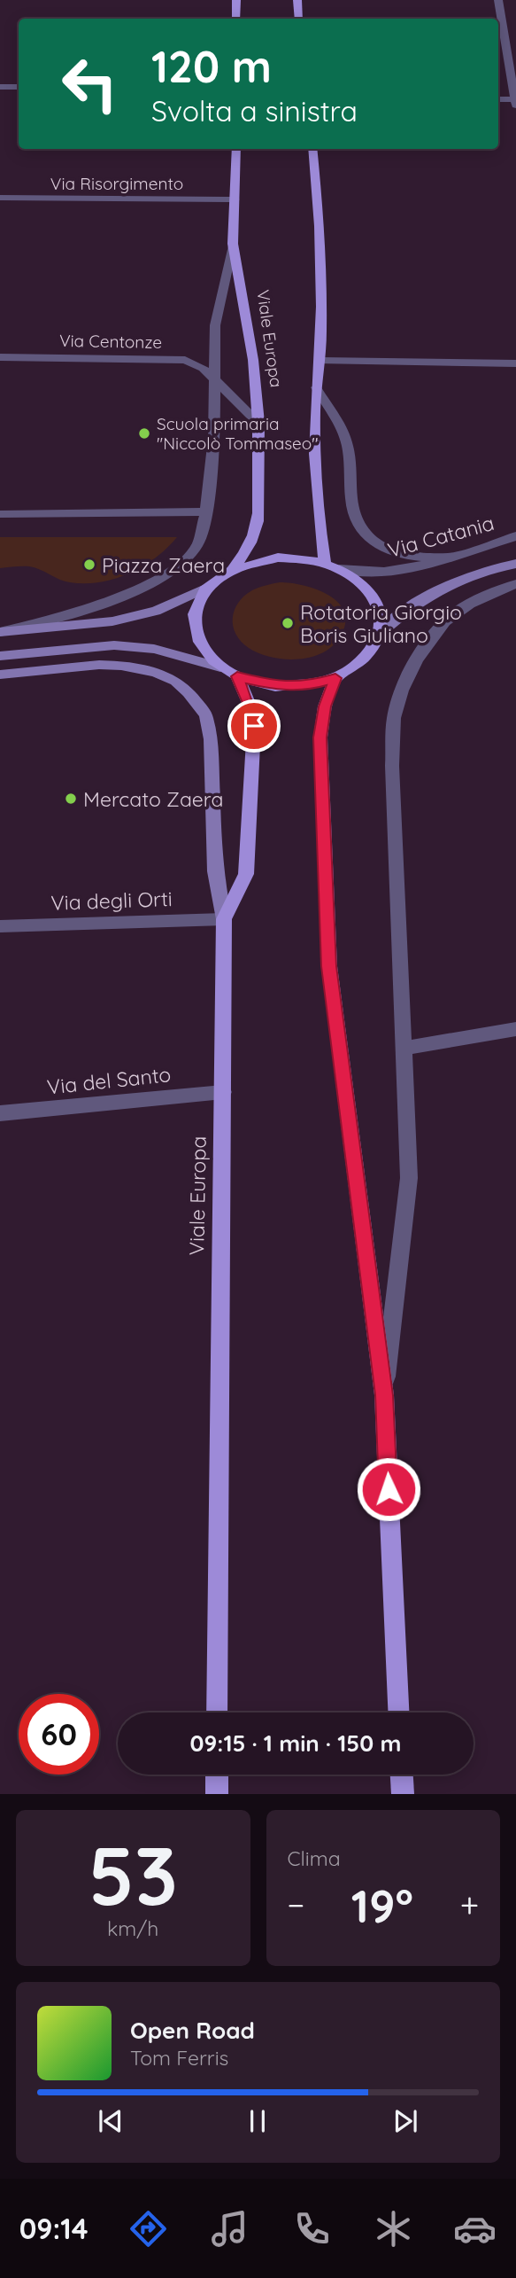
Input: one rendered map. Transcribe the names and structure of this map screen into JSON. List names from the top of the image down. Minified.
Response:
{"streets":{"main road":["Viale Europa"],"street":["Via Risorgimento","Via Centonze","Via Catania","Via degli Orti","Via del Santo"]},"crossings":[["Via Risorgimento","Viale Europa"],["Viale Europa","Via Centonze"],["Viale Europa","Via Catania"],["Viale Europa","Via degli Orti"],["Viale Europa","Via del Santo"]],"places":["Scuola primaria \"Niccolò Tommaseo\"","Piazza Zaera","Rotatoria Giorgio Boris Giuliano","Mercato Zaera"],"page":{"turn":["120 m","Svolta a sinistra"],"limit":"60","trip":"09:15 · 1 min · 150 m","tile":[["53","km/h"],"Clima"],"heat":["−","19°","+"],"song":["Open Road","Tom Ferris"],"tabs":"09:14"}}
